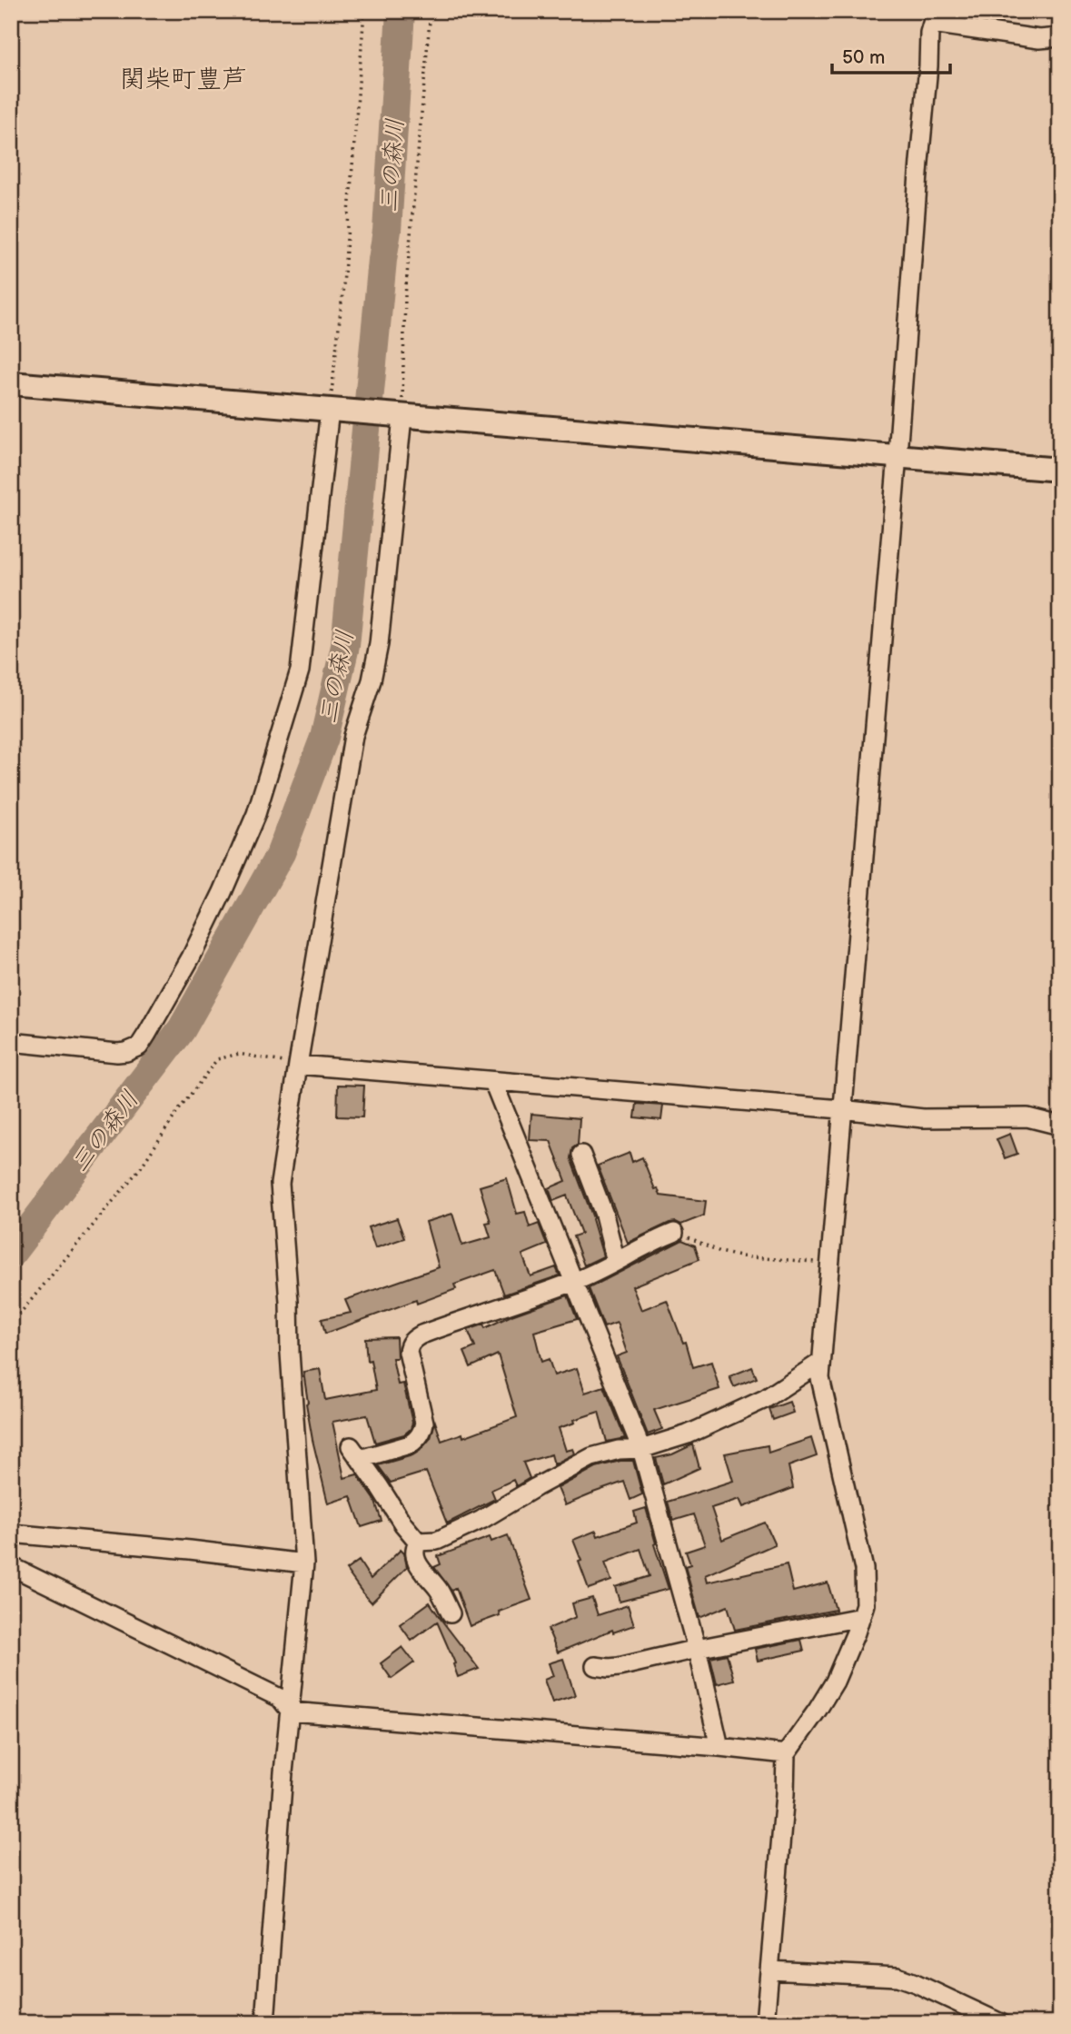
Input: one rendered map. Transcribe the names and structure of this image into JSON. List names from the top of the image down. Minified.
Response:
{"districts":["関柴町豊芦"],"water":["三の森川"],"scale_bar":"50 m"}
